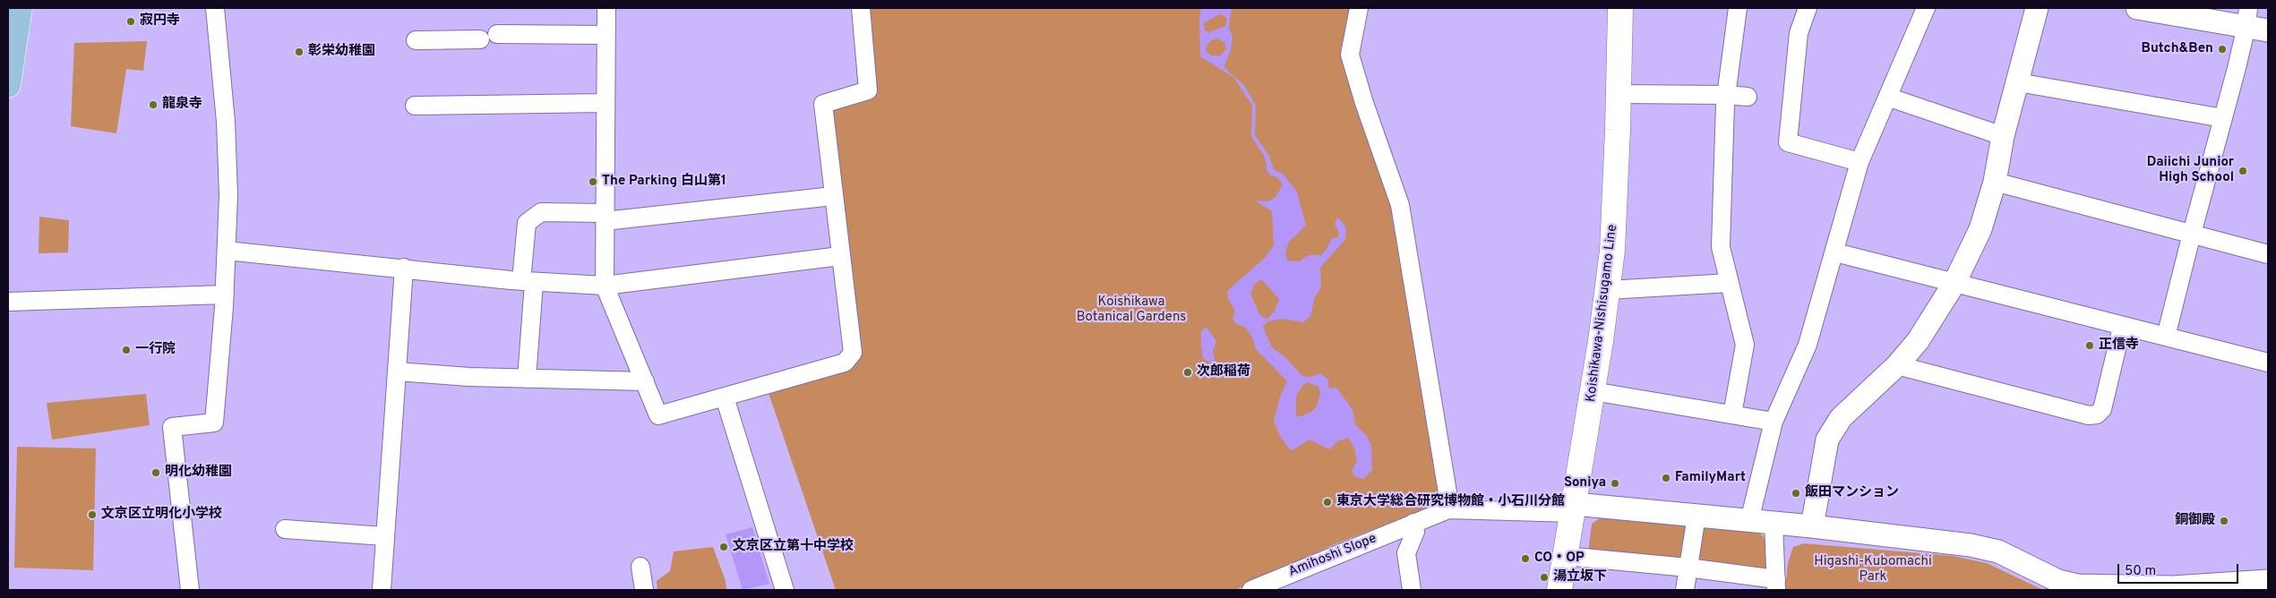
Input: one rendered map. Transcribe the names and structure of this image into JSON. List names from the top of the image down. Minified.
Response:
{"streets":{"main road":["Koishikawa-Nishisugamo Line"],"street":["Amihoshi Slope"]},"parks":["Koishikawa Botanical Gardens","Higashi-Kubomachi Park"],"places":["寂円寺","Butch&Ben","彰栄幼稚園","龍泉寺","Daiichi Junior High School","The Parking 白山第1","正信寺","一行院","次郎稲荷","明化幼稚園","FamilyMart","Soniya","飯田マンション","東京大学総合研究博物館・小石川分館","文京区立明化小学校","銅御殿","文京区立第十中学校","CO・OP","湯立坂下"],"scale_bar":"50 m"}
